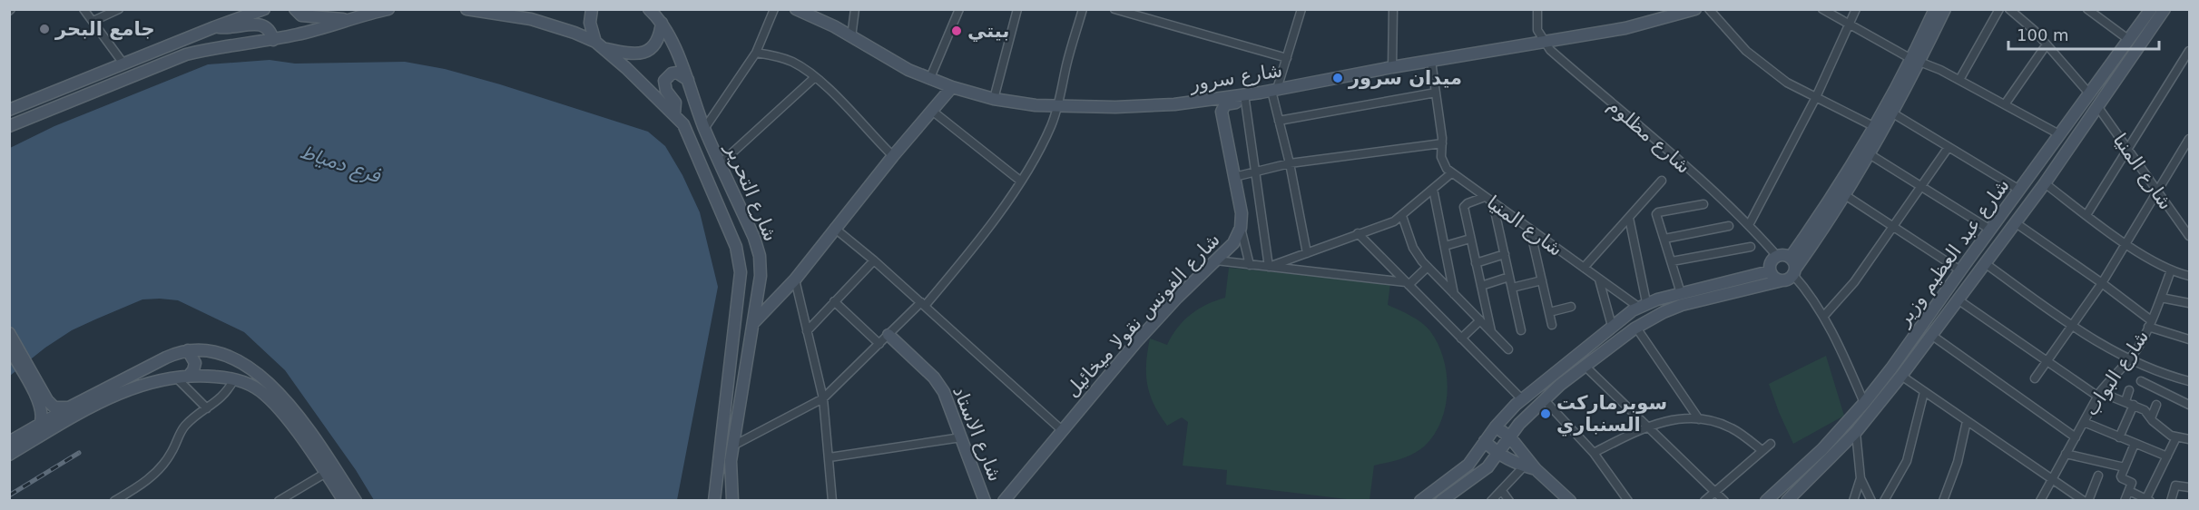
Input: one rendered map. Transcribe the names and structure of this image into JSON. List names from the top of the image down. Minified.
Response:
{"streets":{"street":["شارع سرور","شارع مظلوم","شارع المنيا","شارع التحرير","شارع عبد العظيم وزير","شارع الفونس نقولا ميخائيل","شارع البواب","شارع الاستاد"]},"crossings":[["شارع سرور","شارع مظلوم"],["شارع سرور","شارع الفونس نقولا ميخائيل"],["شارع المنيا","شارع عبد العظيم وزير"]],"water":["فرع دمياط"],"places":["جامع البحر","بيتي","ميدان سرور","سوبرماركت السنباري"],"scale_bar":"100 m"}
